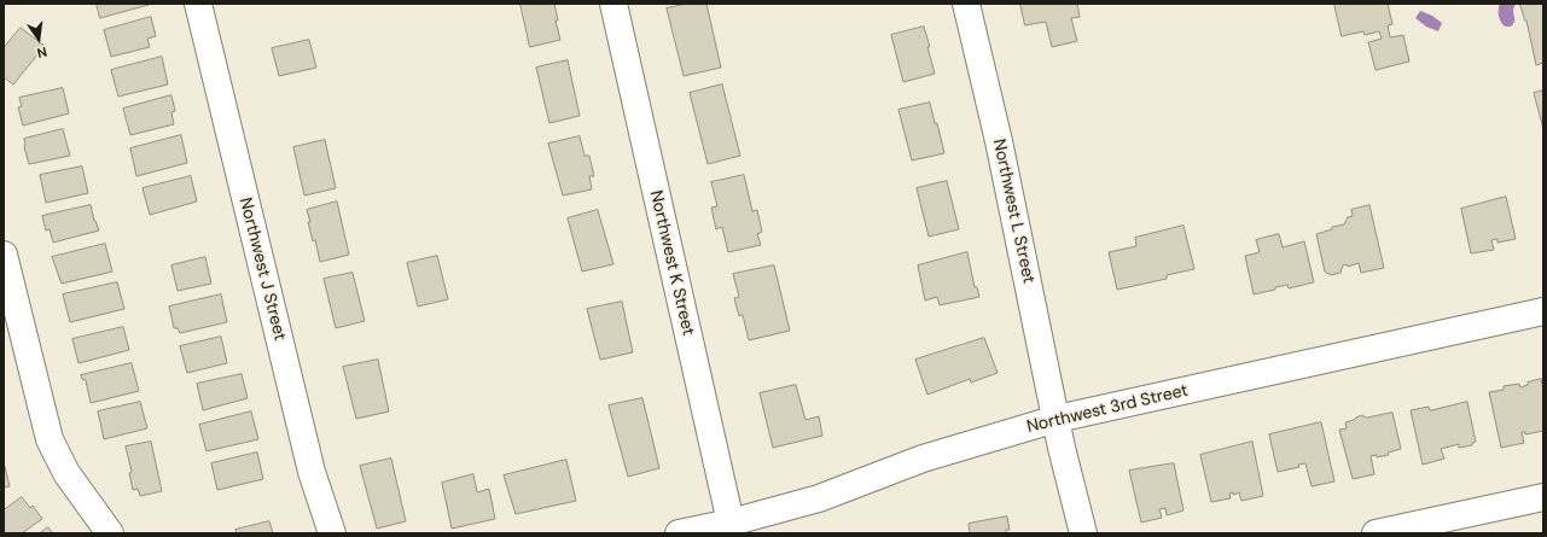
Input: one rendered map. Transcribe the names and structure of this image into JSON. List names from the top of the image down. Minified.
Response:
{"streets":{"street":["Northwest L Street","Northwest K Street","Northwest J Street","Northwest 3rd Street"]},"crossings":[["Northwest L Street","Northwest 3rd Street"],["Northwest K Street","Northwest 3rd Street"]],"north":"bottom"}
